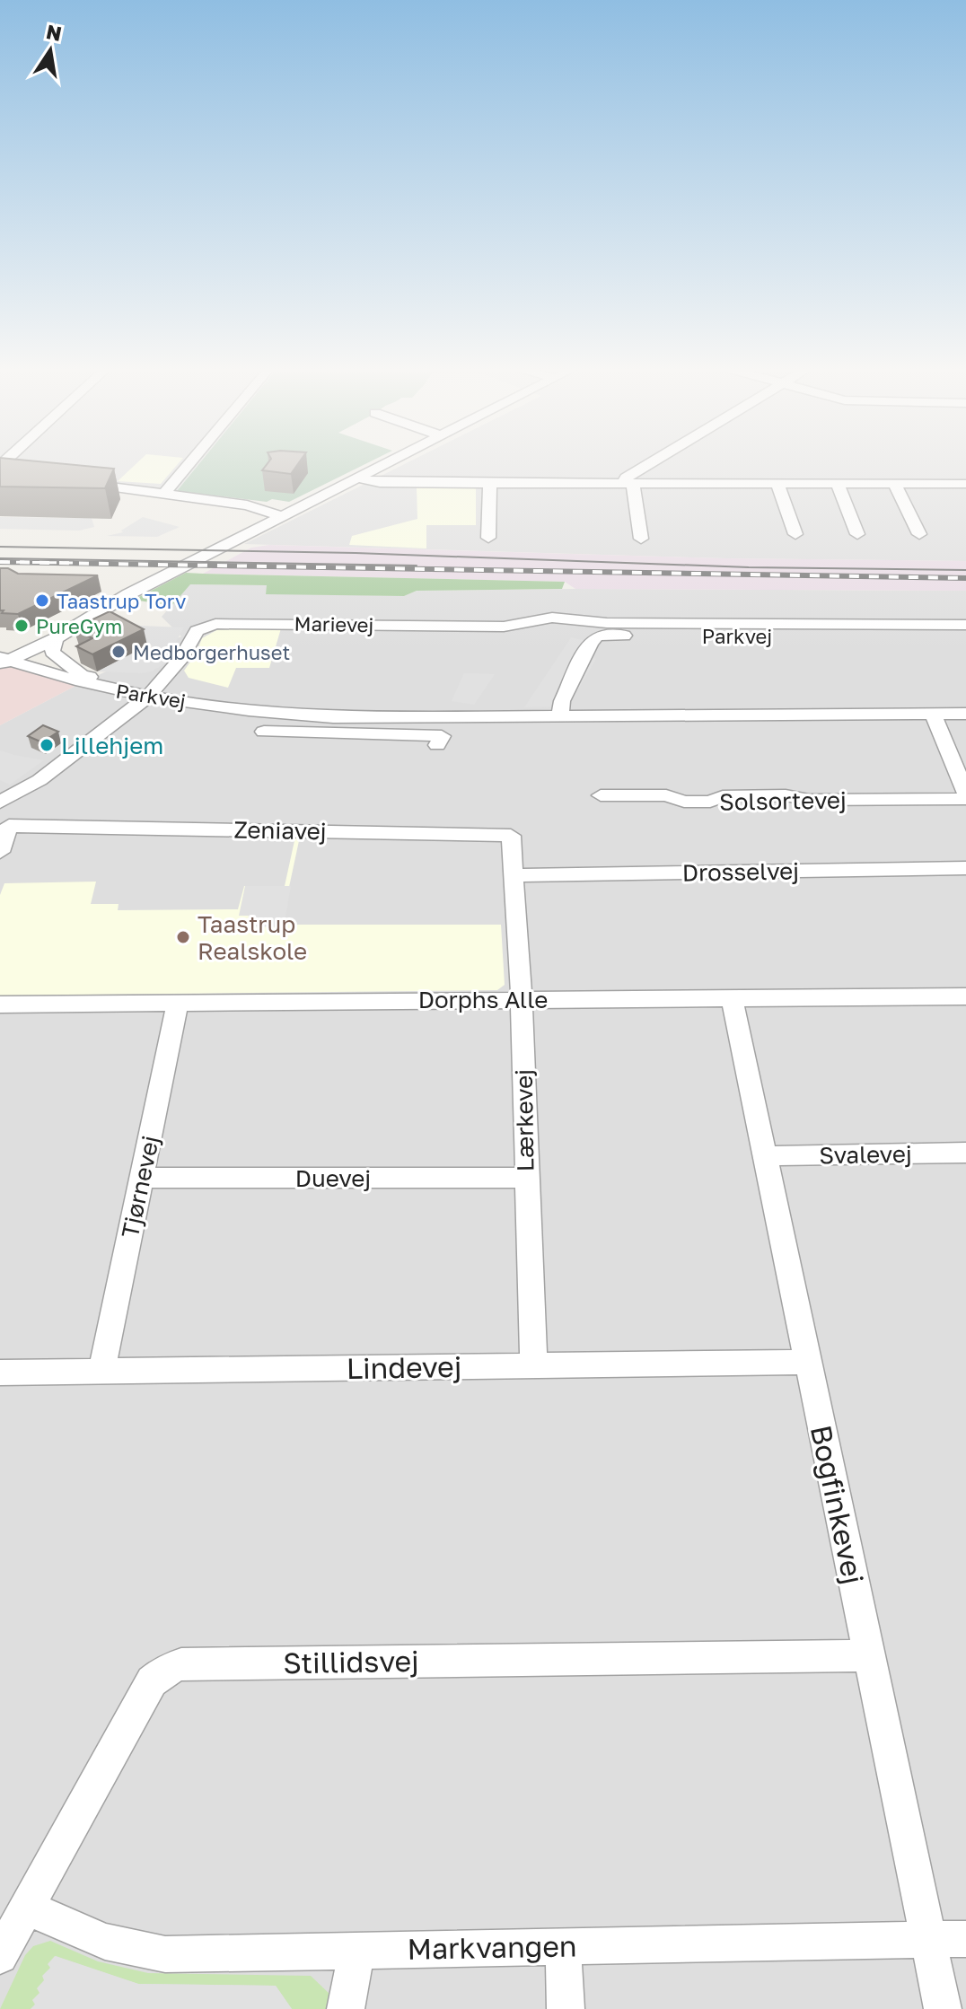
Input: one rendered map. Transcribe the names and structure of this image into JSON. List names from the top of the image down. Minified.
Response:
{"streets":{"street":["Marievej","Parkvej","Solsortevej","Zeniavej","Drosselvej","Dorphs Alle","Lærkevej","Svalevej","Duevej","Tjørnevej","Lindevej","Bogfinkevej","Stillidsvej","Markvangen"]},"crossings":[["Marievej","Parkvej"],["Parkvej","Solsortevej"],["Zeniavej","Drosselvej"],["Zeniavej","Lærkevej"],["Drosselvej","Lærkevej"],["Dorphs Alle","Lærkevej"],["Dorphs Alle","Tjørnevej"],["Dorphs Alle","Bogfinkevej"],["Lærkevej","Duevej"],["Lærkevej","Lindevej"],["Svalevej","Bogfinkevej"],["Duevej","Tjørnevej"],["Tjørnevej","Lindevej"],["Lindevej","Bogfinkevej"],["Bogfinkevej","Stillidsvej"],["Bogfinkevej","Markvangen"],["Stillidsvej","Markvangen"]],"places":["Taastrup Torv","PureGym","Medborgerhuset","Lillehjem","Taastrup Realskole"],"north":"top"}
